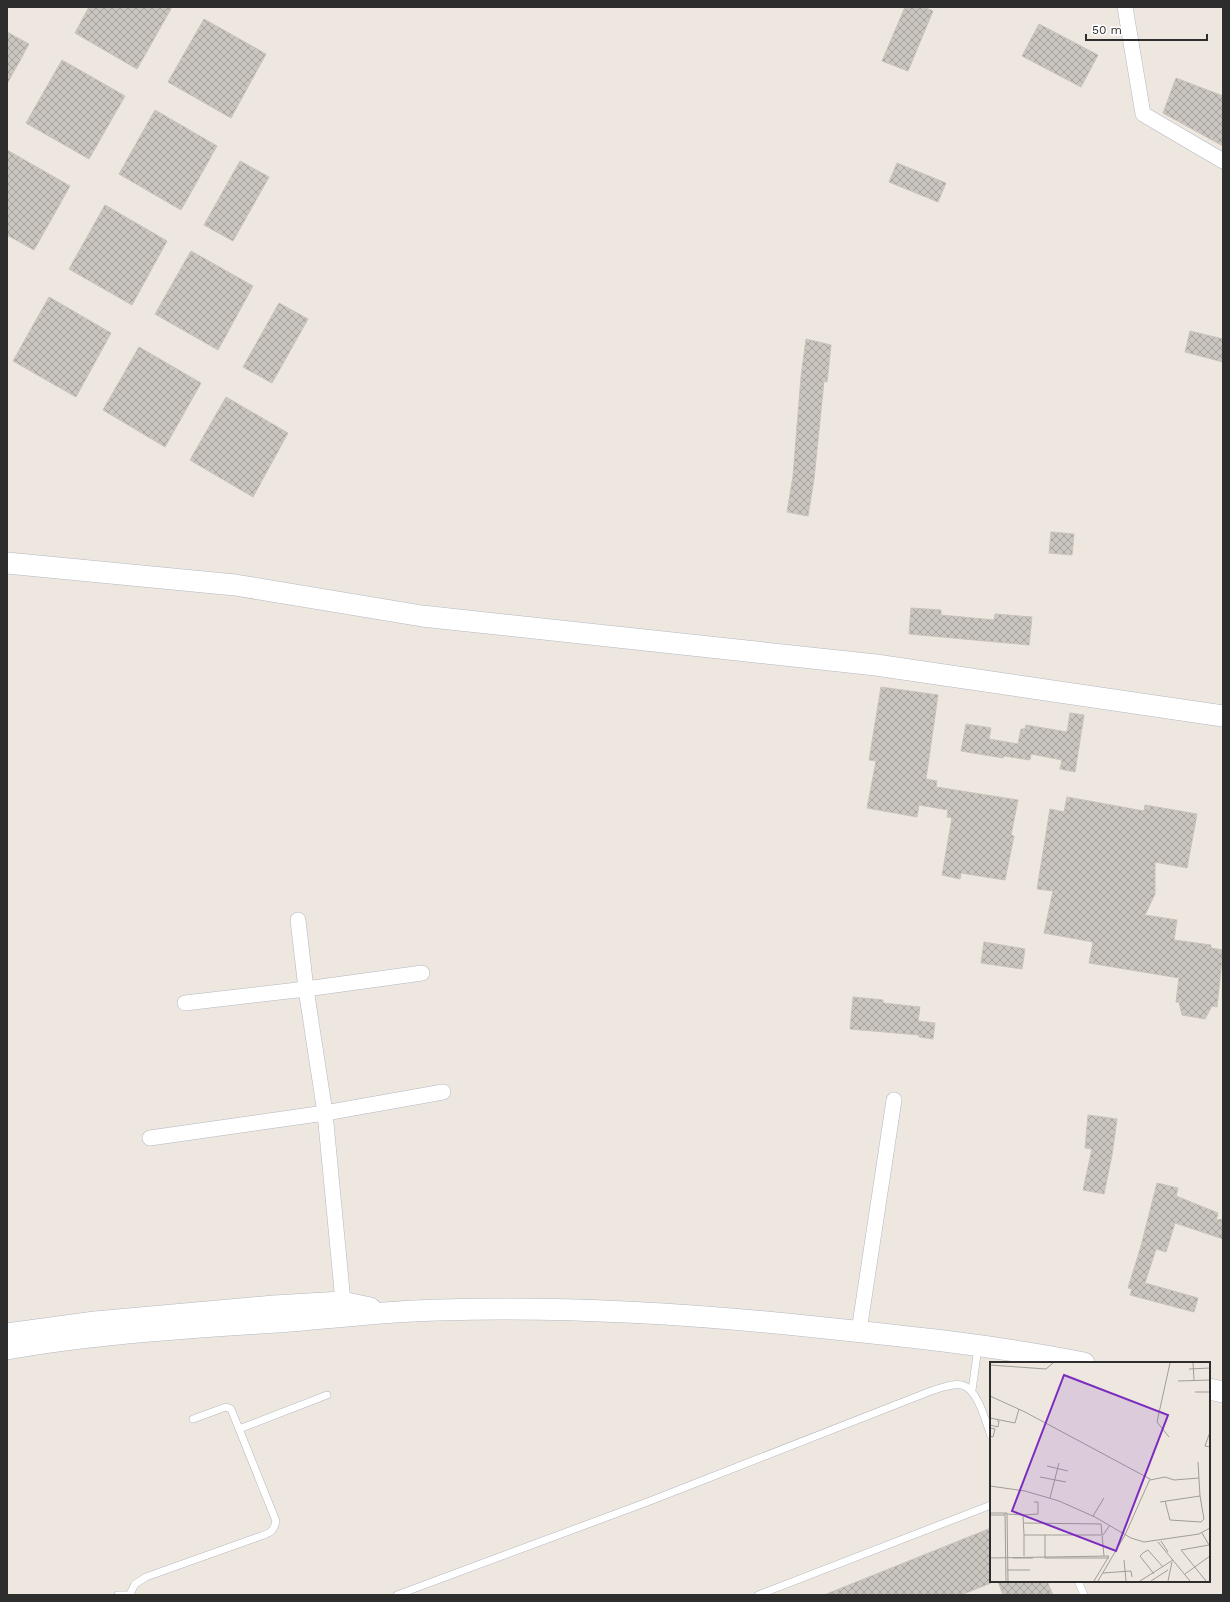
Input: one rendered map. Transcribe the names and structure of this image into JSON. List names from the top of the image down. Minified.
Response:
{"scale_bar":"50 m"}
